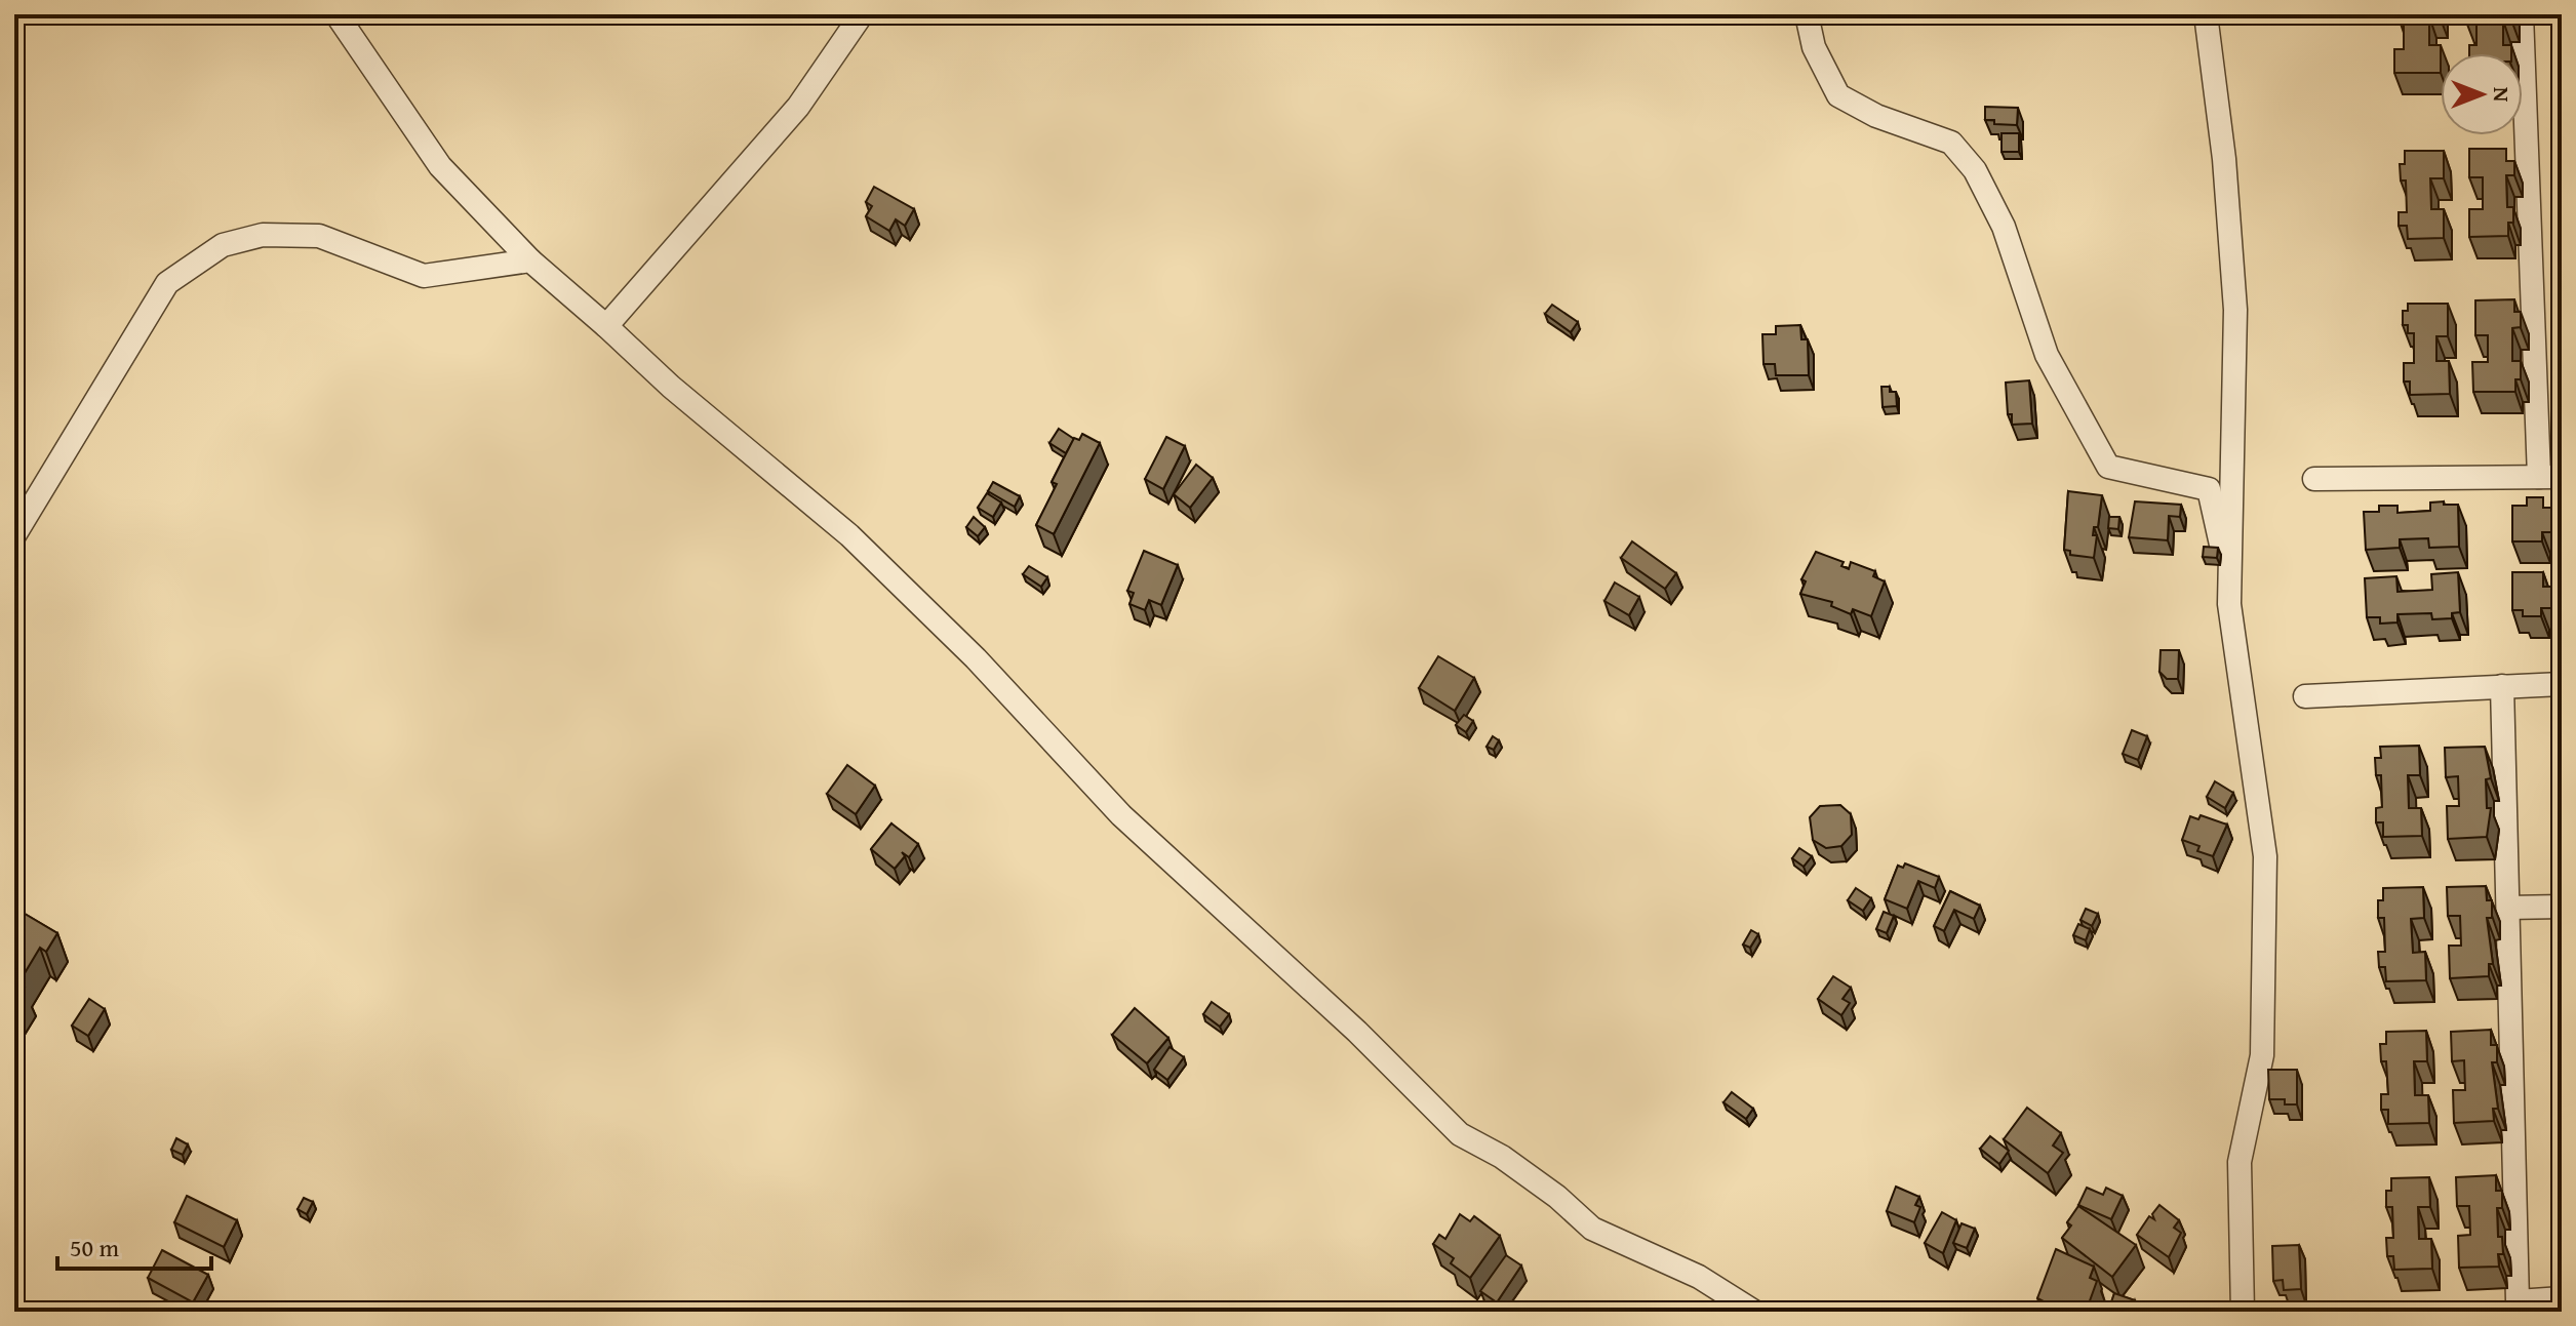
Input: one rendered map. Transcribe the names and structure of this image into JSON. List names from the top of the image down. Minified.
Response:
{"scale_bar":"50 m","north":"right"}
